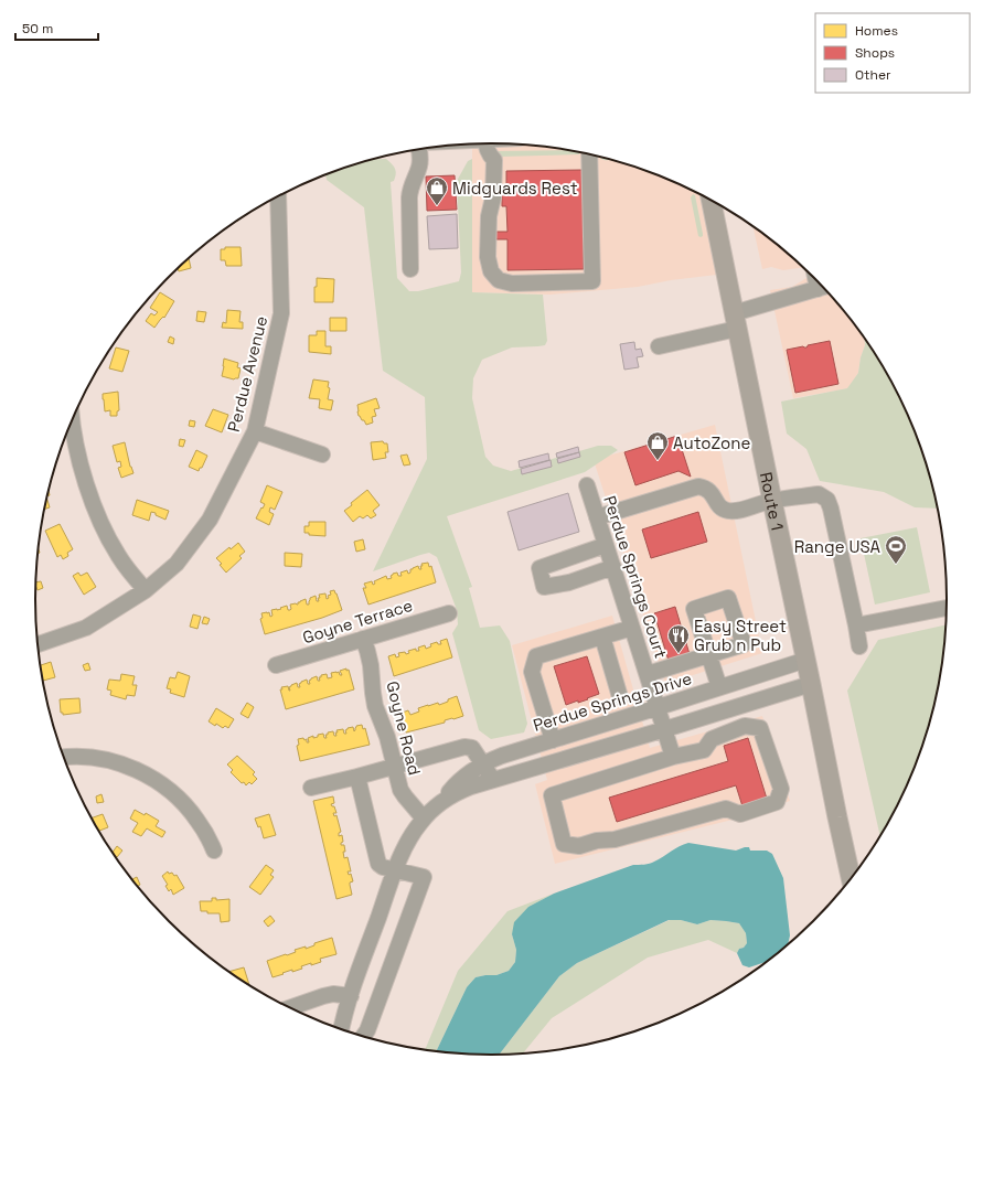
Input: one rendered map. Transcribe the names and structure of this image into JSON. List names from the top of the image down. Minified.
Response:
{"streets":{"main road":["Route 1"],"street":["Perdue Avenue","Perdue Springs Court","Goyne Terrace","Perdue Springs Drive","Goyne Road"]},"crossings":[["Route 1","Perdue Springs Drive"],["Perdue Springs Court","Perdue Springs Drive"],["Goyne Terrace","Goyne Road"],["Perdue Springs Drive","Goyne Road"]],"places":{"shop":["Midguards Rest","AutoZone"],"sports":["Range USA"],"restaurant":["Easy Street Grub n Pub"]},"legend":["Homes","Shops","Other"],"scale_bar":"50 m"}
